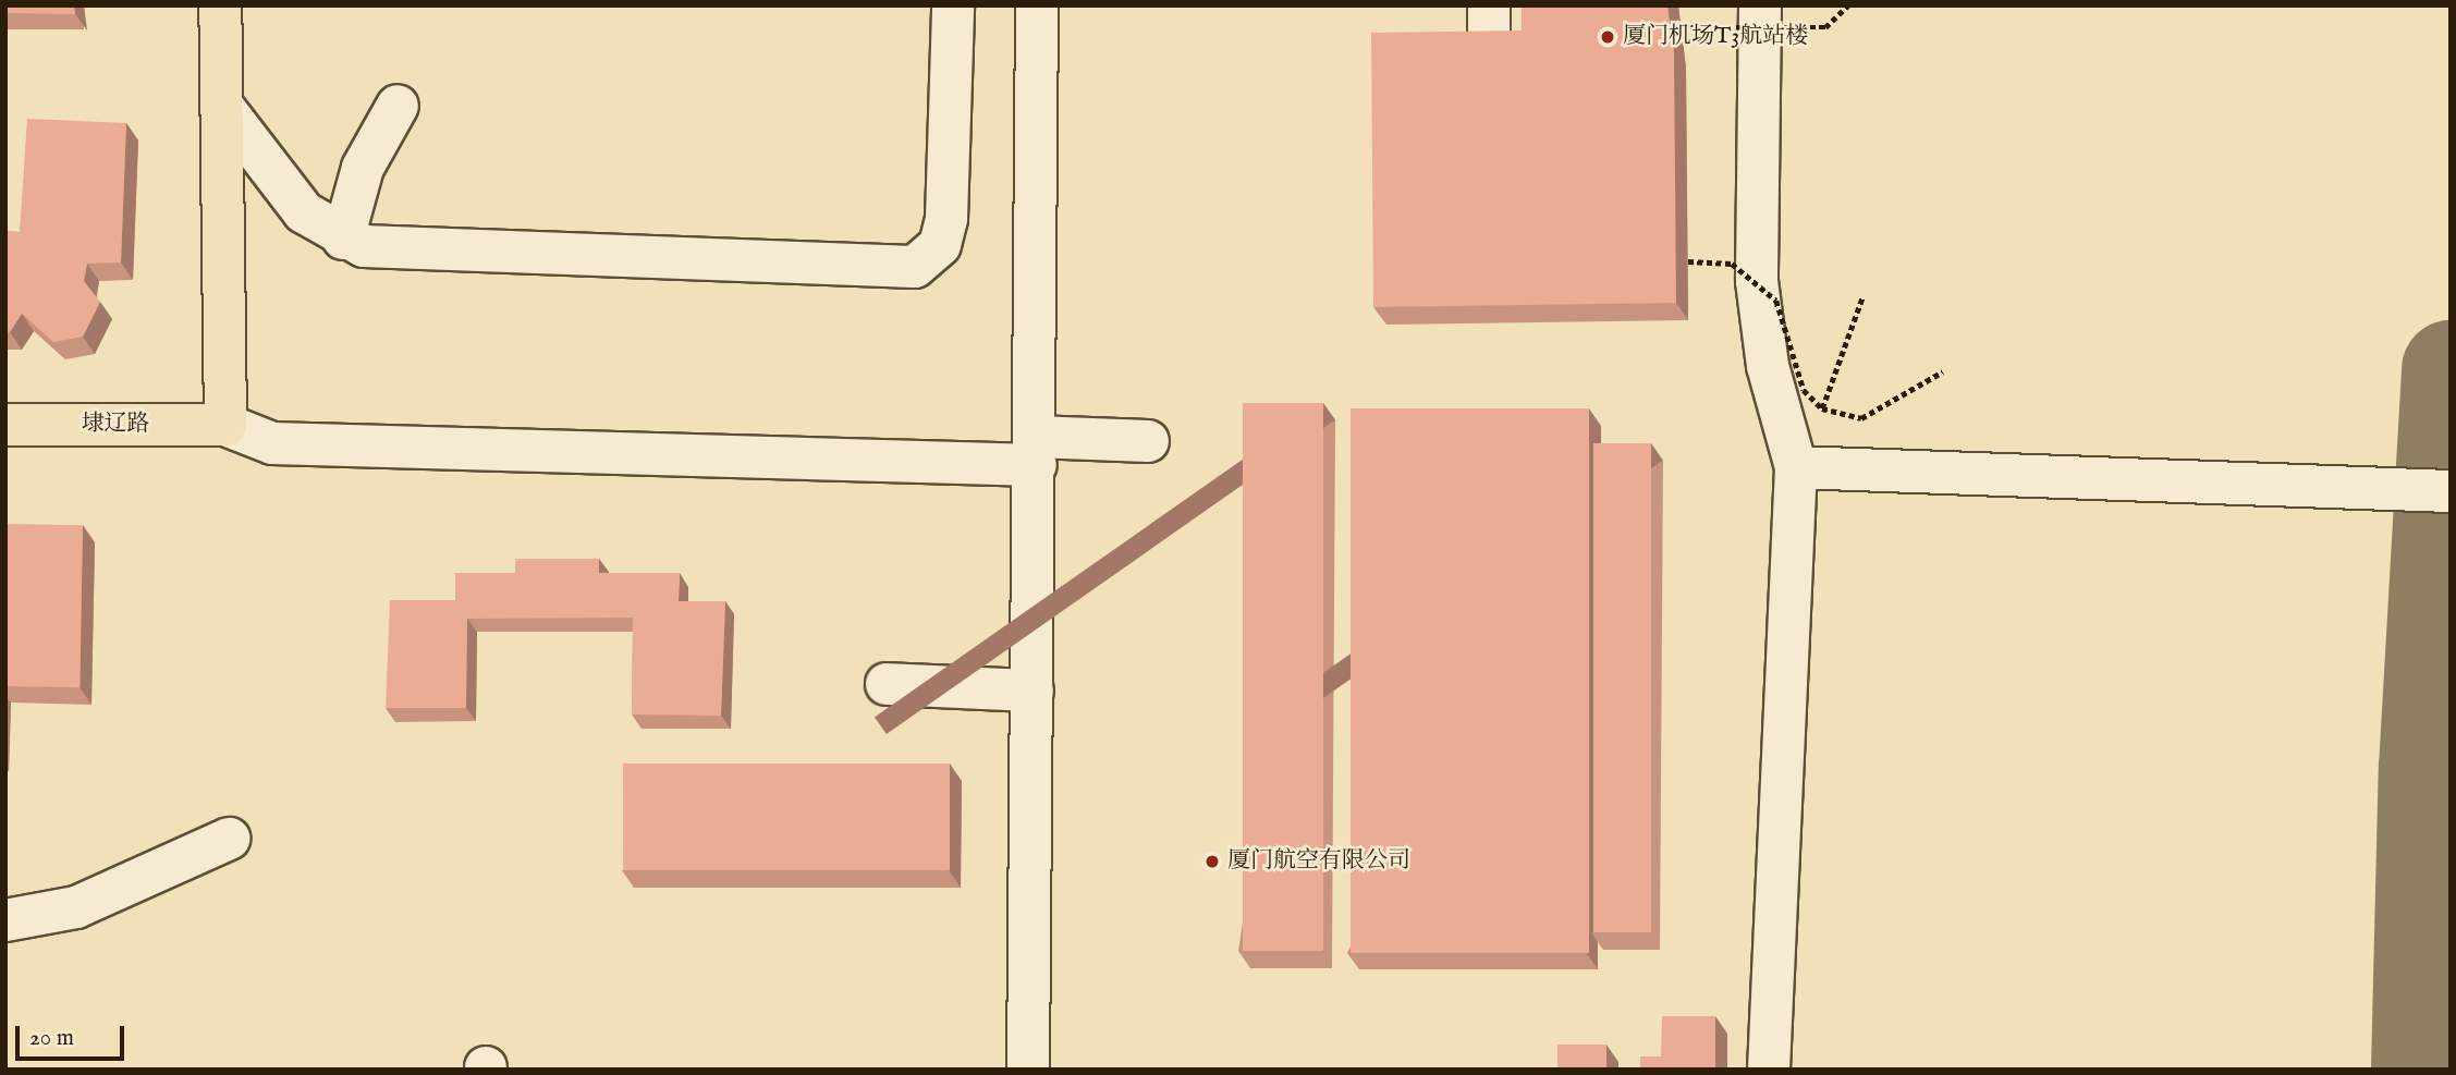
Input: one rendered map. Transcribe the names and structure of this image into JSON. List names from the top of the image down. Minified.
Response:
{"streets":{"main road":["埭辽路"]},"places":["厦门机场T3航站楼","厦门航空有限公司"],"scale_bar":"20 m"}
